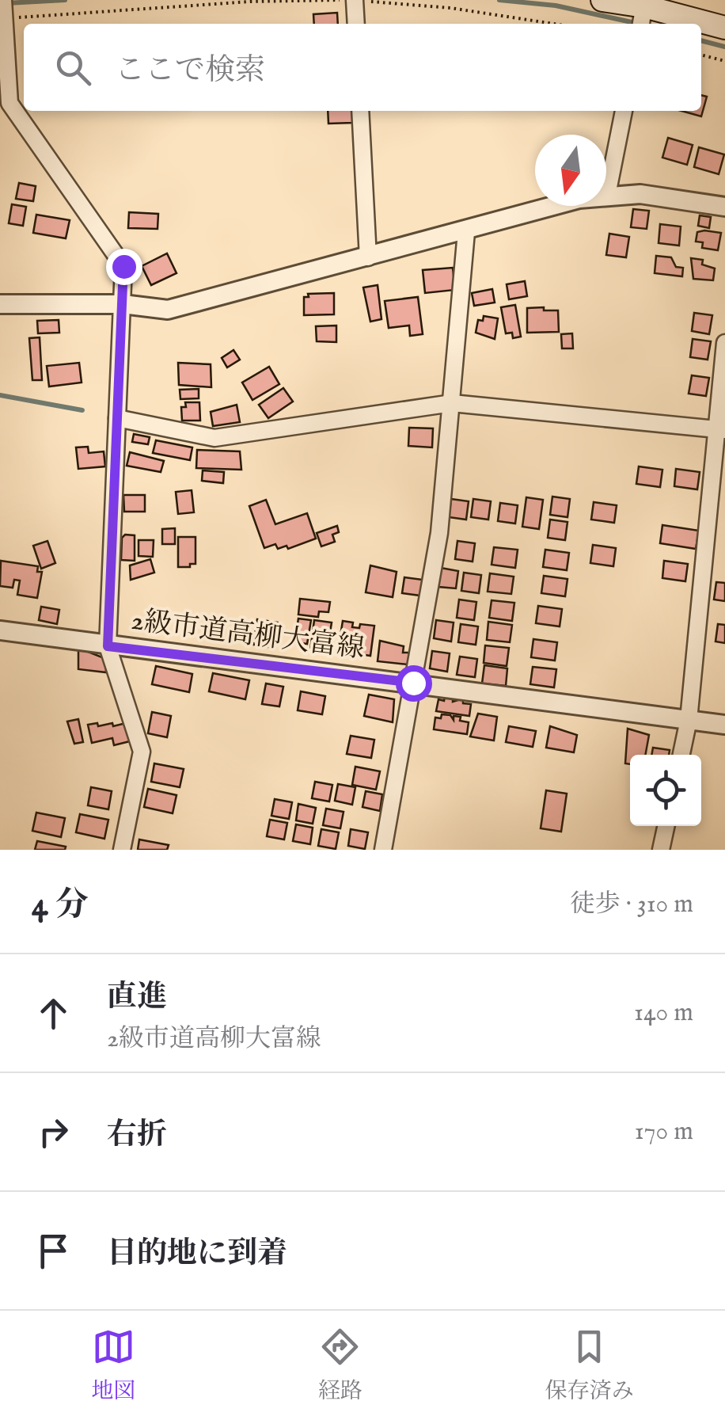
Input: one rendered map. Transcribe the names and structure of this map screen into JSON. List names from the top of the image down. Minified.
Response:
{"streets":{"street":["2級市道高柳大富線"]},"north":"bottom","page":{"search":"ここで検索","heading":["4 分","徒歩 · 310 m"],"list":[["直進","2級市道高柳大富線","140 m"],["右折","170 m"],"目的地に到着"],"nav":["地図","経路","保存済み"]}}
